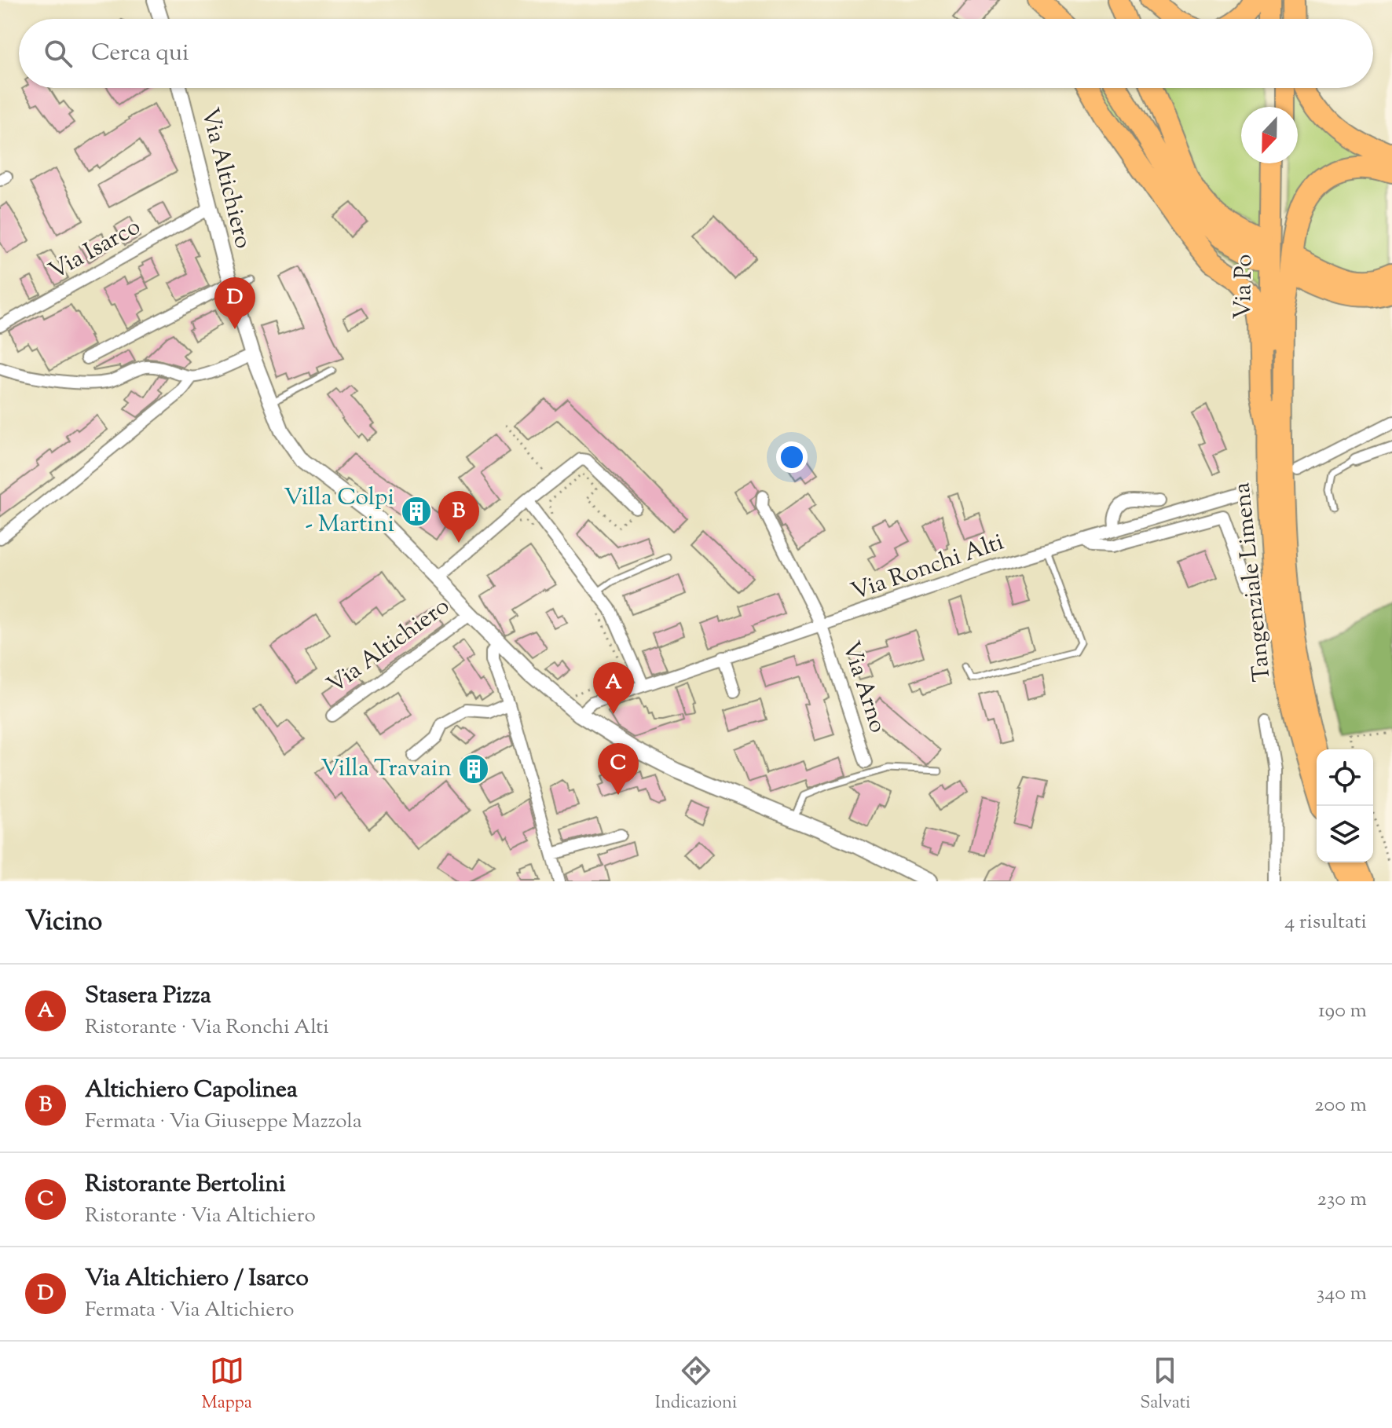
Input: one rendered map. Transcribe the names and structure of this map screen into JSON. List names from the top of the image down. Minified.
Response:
{"streets":{"highway":["Via Po","Tangenziale Limena"],"street":["Via Altichiero","Via Isarco","Via Ronchi Alti","Via Arno"]},"crossings":[["Via Altichiero","Via Isarco"],["Via Altichiero","Via Ronchi Alti"],["Via Po","Tangenziale Limena"],["Via Ronchi Alti","Via Arno"]],"places":{"building":["Villa Colpi - Martini","Villa Travain"]},"north":"bottom","page":{"search":"Cerca qui","pins":["D","B","A","C"],"heading":["Vicino","4 risultati"],"list":[{"mark":"A","name":"Stasera Pizza","note":"Ristorante · Via Ronchi Alti","value":"190 m"},{"mark":"B","name":"Altichiero Capolinea","note":"Fermata · Via Giuseppe Mazzola","value":"200 m"},{"mark":"C","name":"Ristorante Bertolini","note":"Ristorante · Via Altichiero","value":"230 m"},{"mark":"D","name":"Via Altichiero / Isarco","note":"Fermata · Via Altichiero","value":"340 m"}],"nav":["Mappa","Indicazioni","Salvati"]}}
